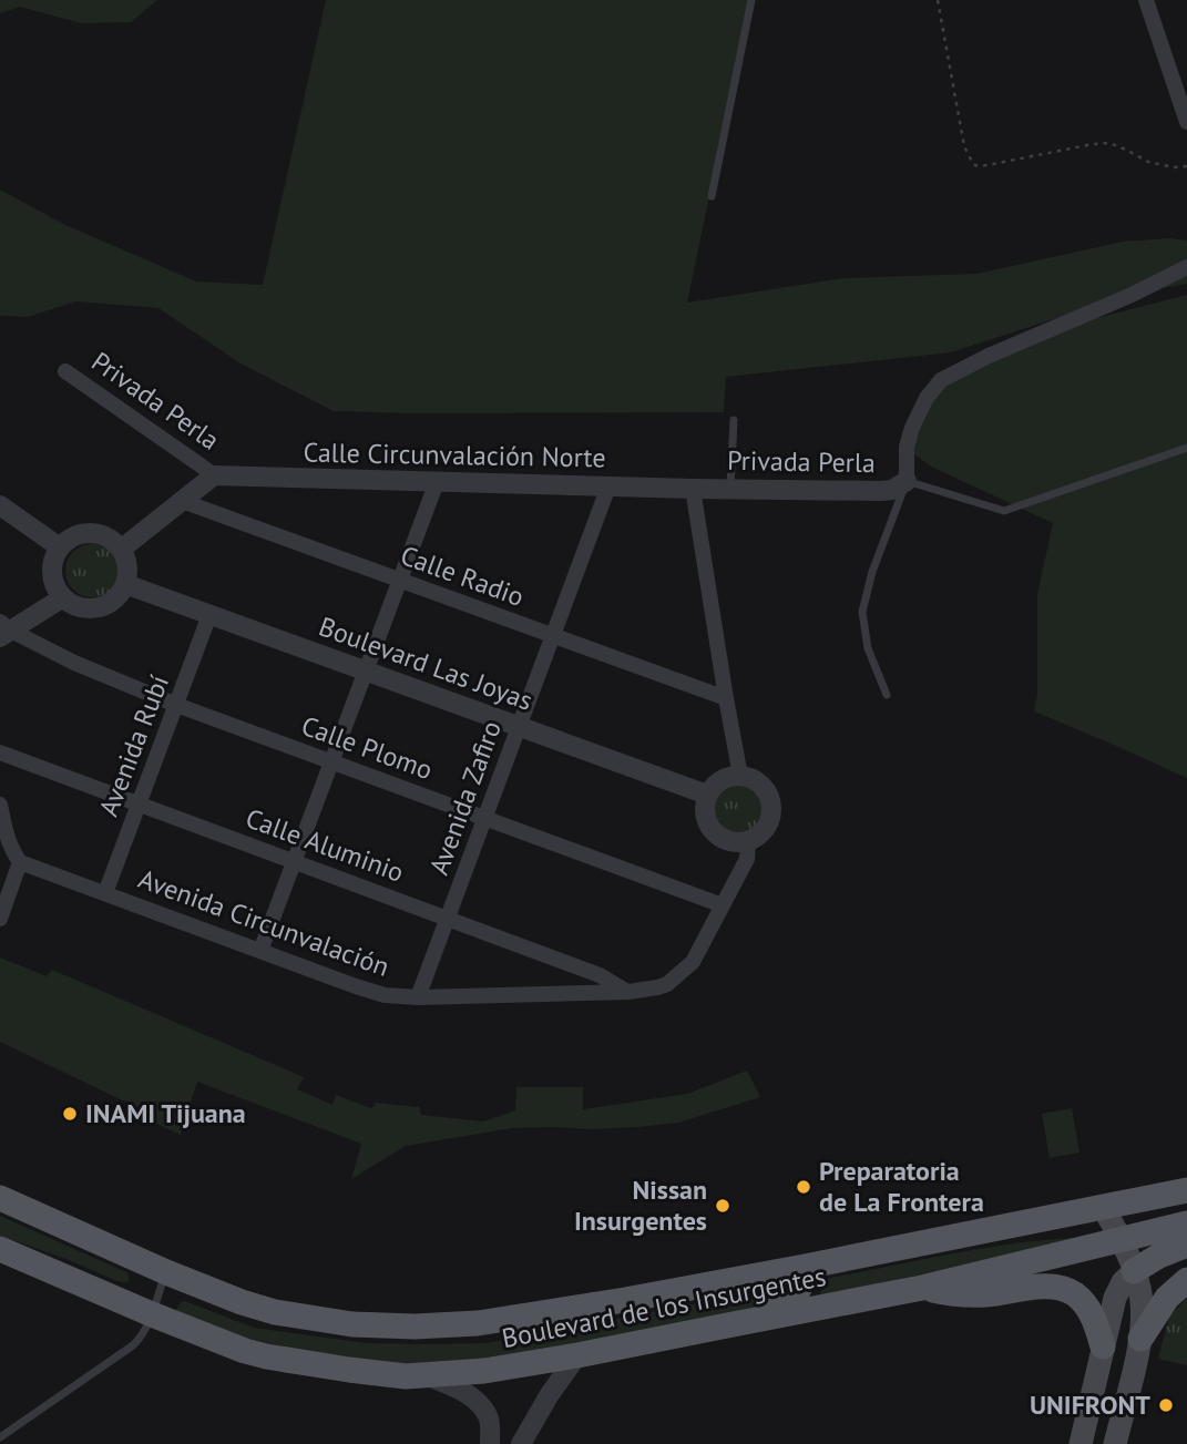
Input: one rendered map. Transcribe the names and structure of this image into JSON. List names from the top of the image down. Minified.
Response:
{"streets":{"main road":["Boulevard de los Insurgentes"],"street":["Privada Perla","Calle Circunvalación Norte","Calle Radio","Boulevard Las Joyas","Avenida Rubí","Calle Plomo","Avenida Zafiro","Calle Aluminio","Avenida Circunvalación"]},"crossings":[["Privada Perla","Calle Circunvalación Norte"],["Calle Circunvalación Norte","Avenida Zafiro"],["Calle Radio","Avenida Zafiro"],["Boulevard Las Joyas","Avenida Rubí"],["Boulevard Las Joyas","Avenida Zafiro"],["Boulevard Las Joyas","Avenida Circunvalación"],["Avenida Rubí","Calle Plomo"],["Avenida Rubí","Calle Aluminio"],["Avenida Rubí","Avenida Circunvalación"],["Calle Plomo","Avenida Zafiro"],["Calle Plomo","Avenida Circunvalación"],["Avenida Zafiro","Calle Aluminio"],["Avenida Zafiro","Avenida Circunvalación"],["Calle Aluminio","Avenida Circunvalación"]],"places":["INAMI Tijuana","Preparatoria de La Frontera","Nissan Insurgentes","UNIFRONT"]}
